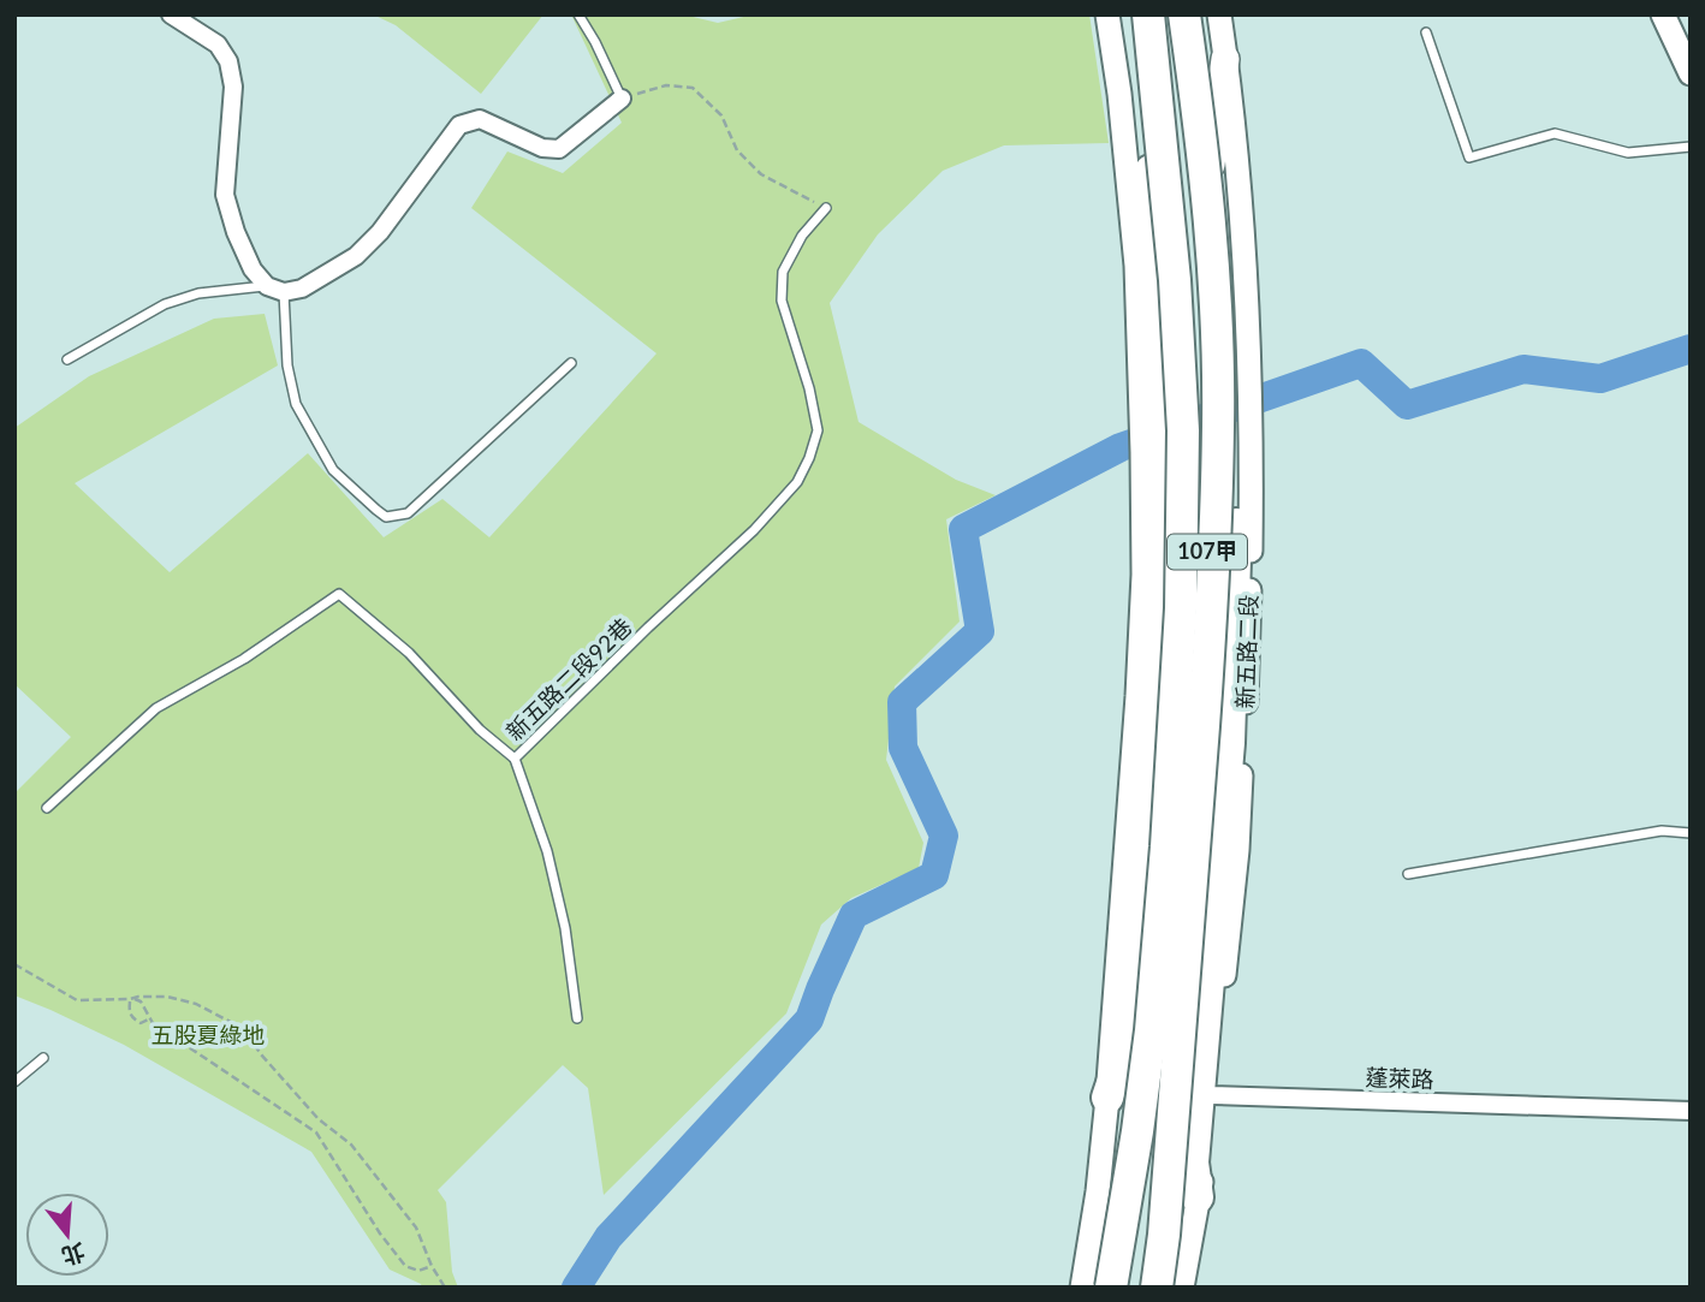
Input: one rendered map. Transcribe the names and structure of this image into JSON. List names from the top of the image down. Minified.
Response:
{"streets":{"main road":["107甲","新五路二段"],"street":["蓬萊路"],"lane":["新五路二段92巷"]},"crossings":[["107甲","蓬萊路"],["新五路二段","蓬萊路"]],"parks":["五股夏綠地"],"north":"bottom"}
